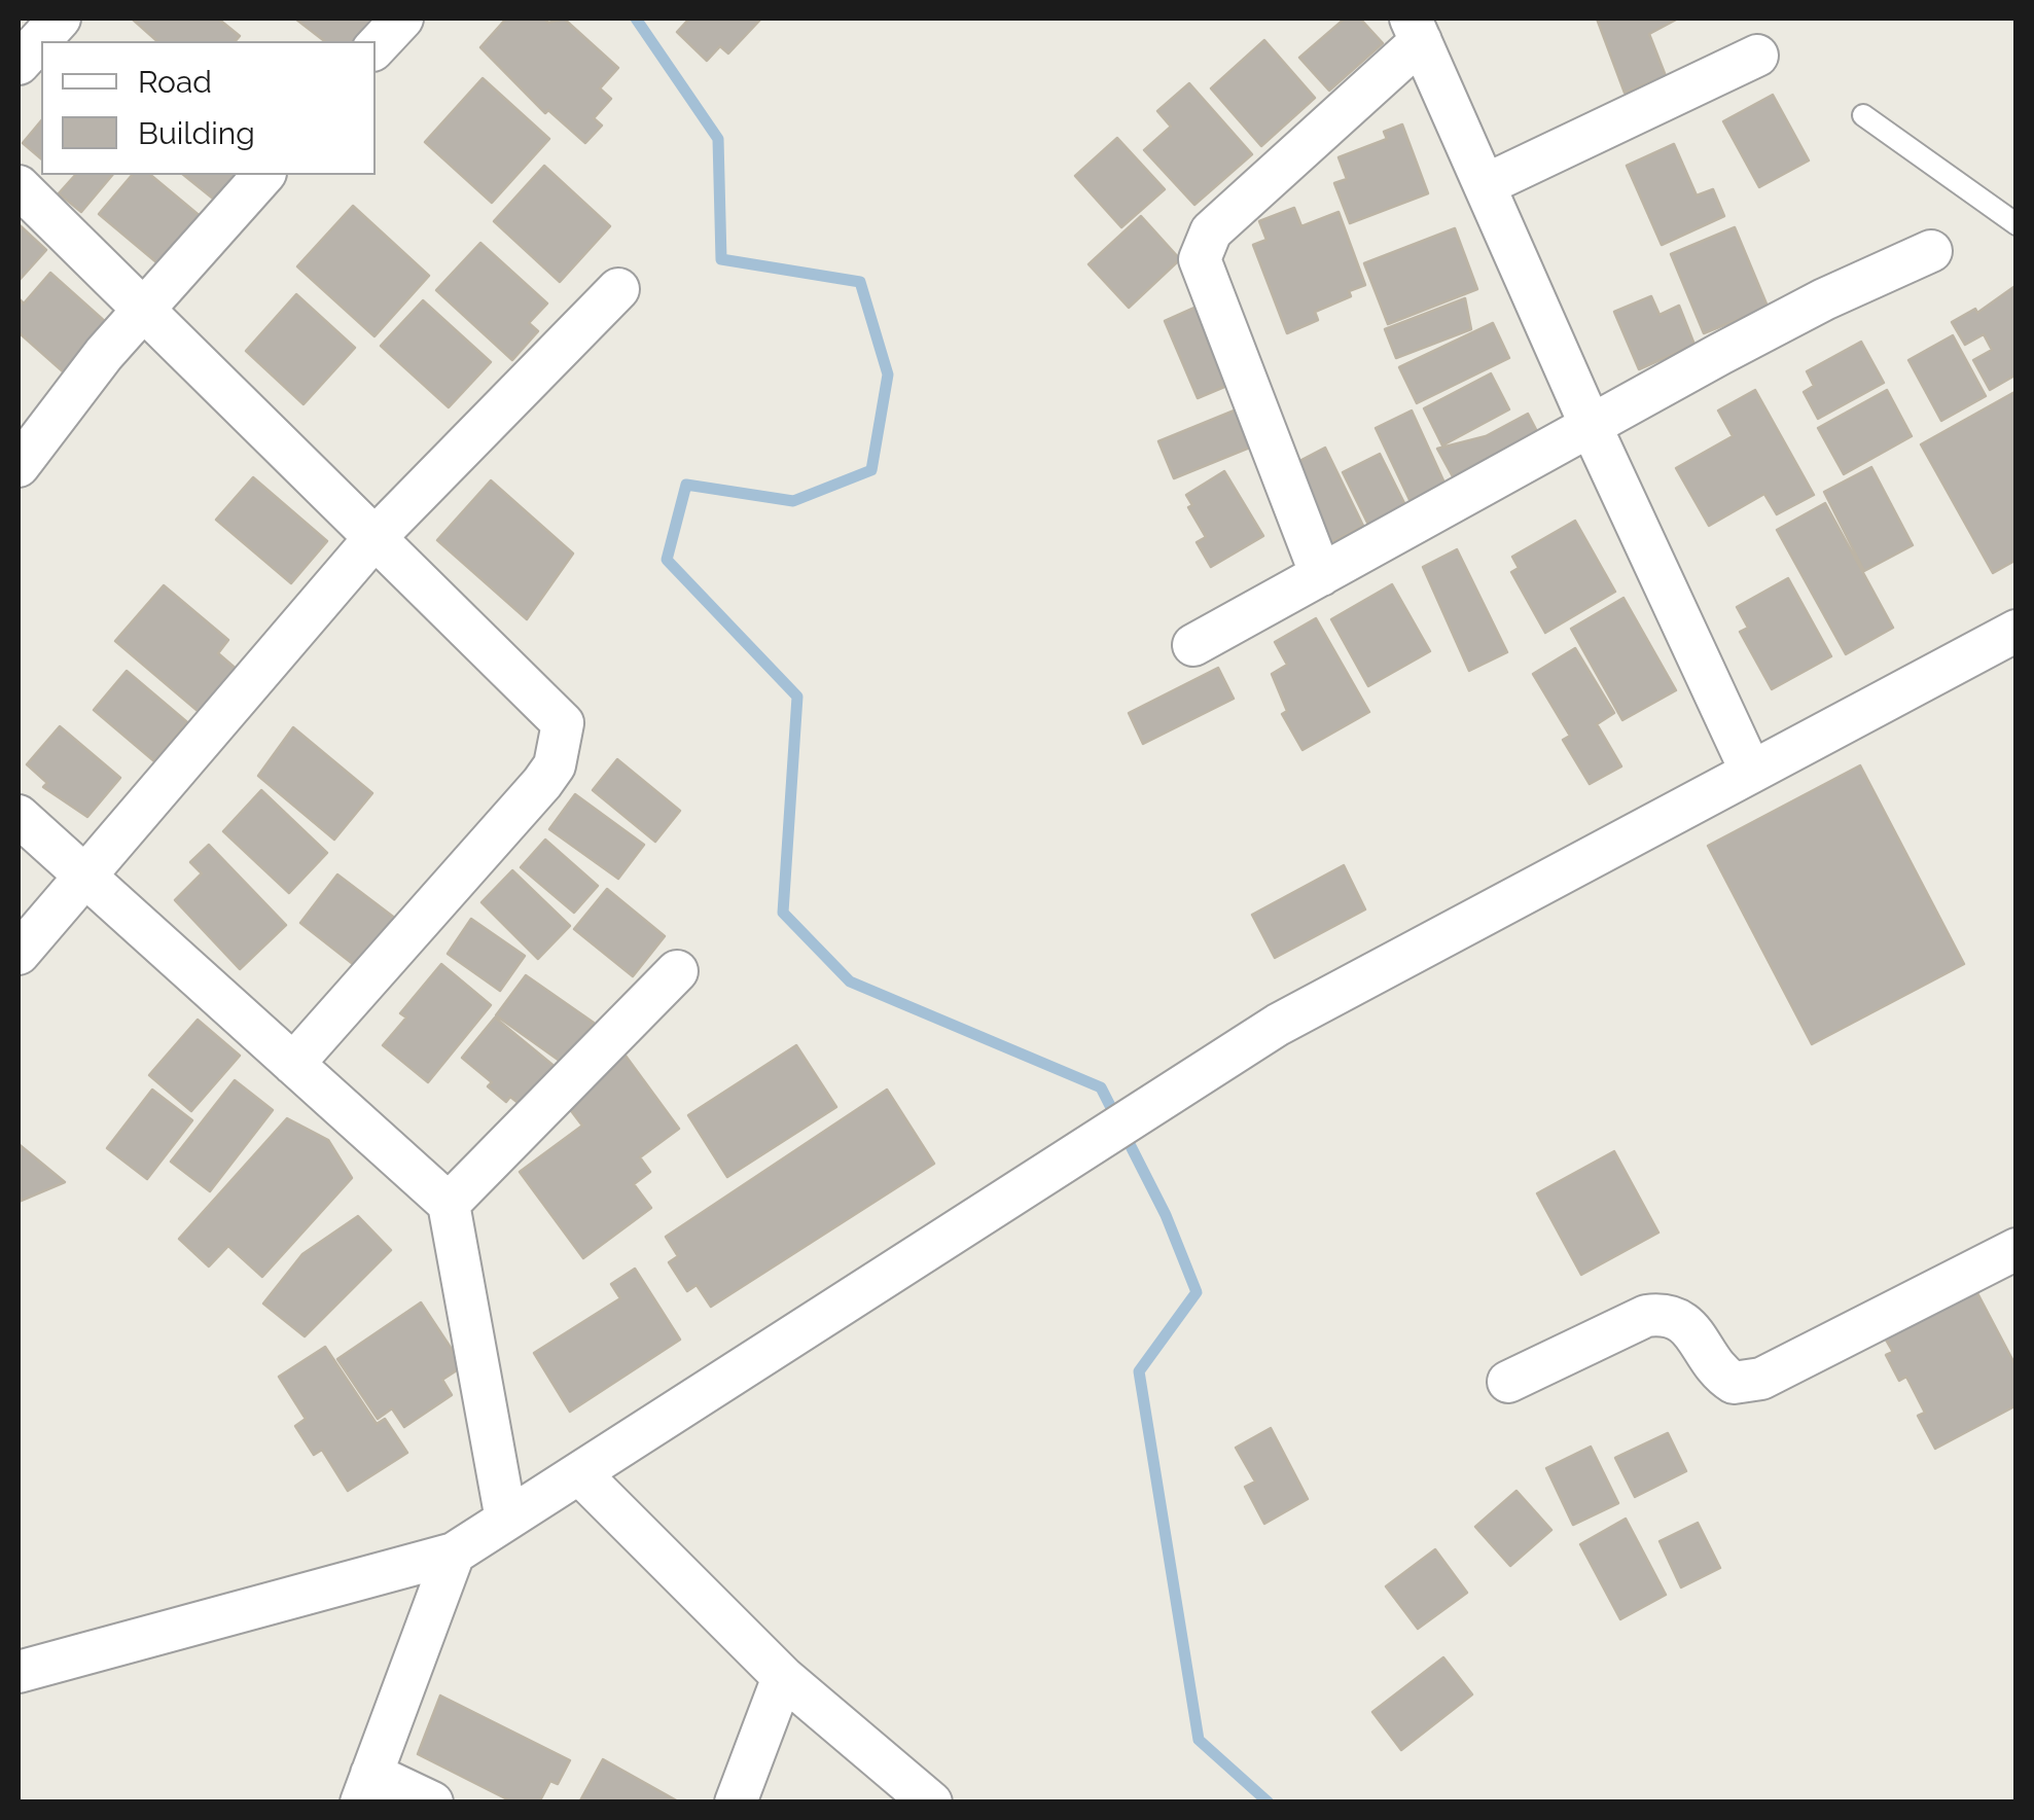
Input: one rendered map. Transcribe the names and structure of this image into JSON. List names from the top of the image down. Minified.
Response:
{"legend":["Road","Building"]}
